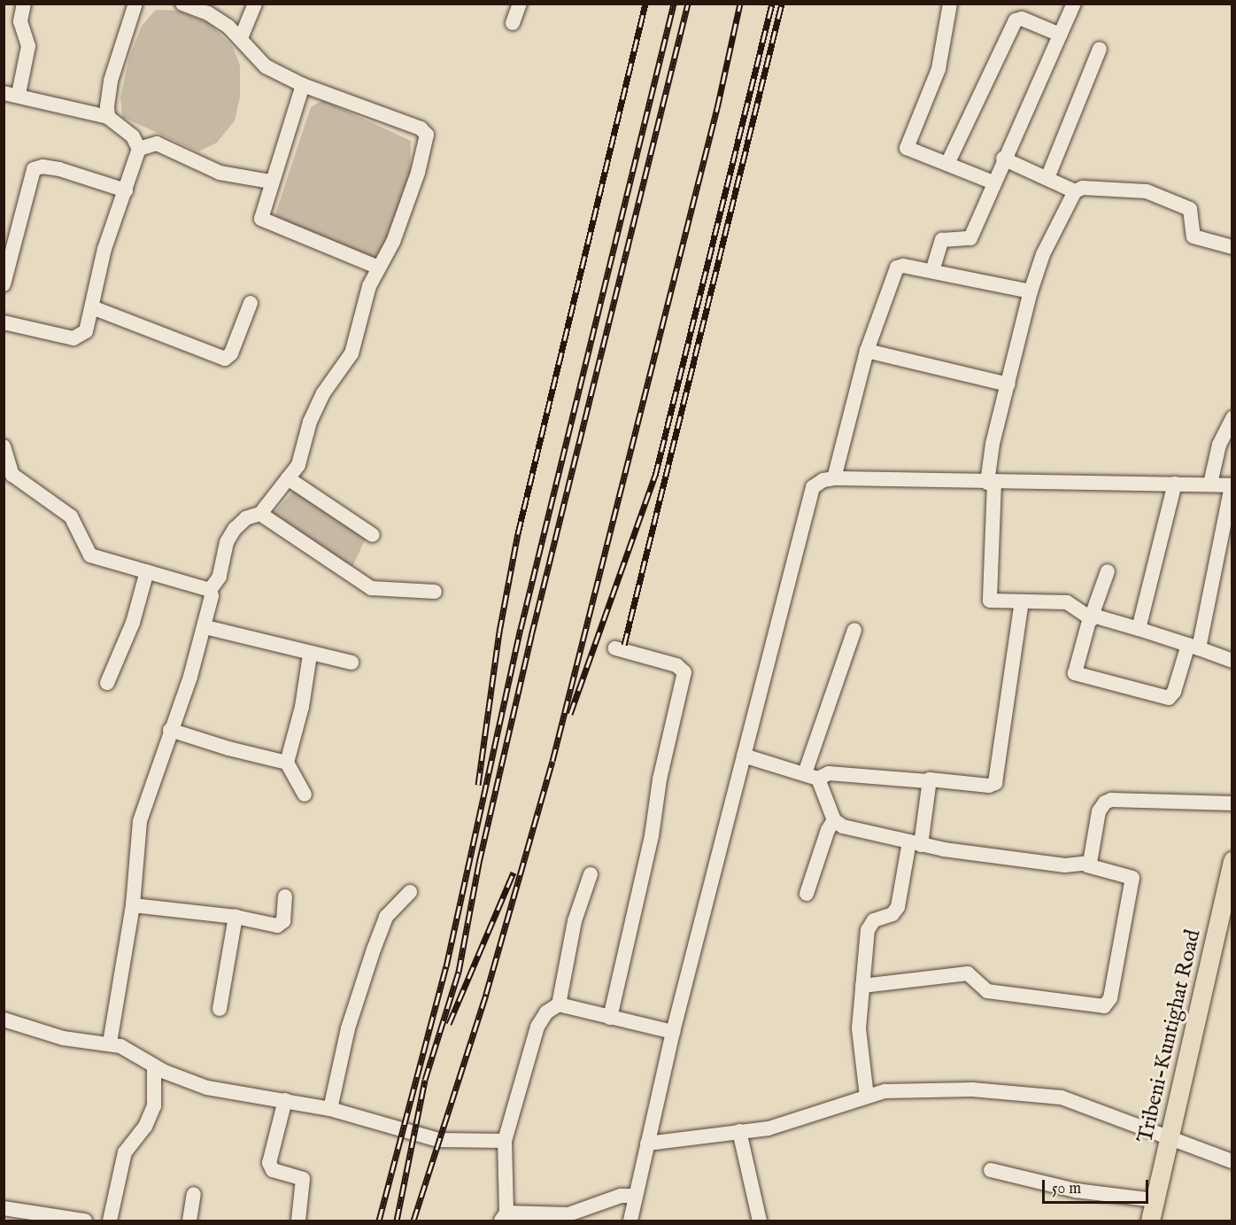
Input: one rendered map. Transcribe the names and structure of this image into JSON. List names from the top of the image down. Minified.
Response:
{"streets":{"main road":["Tribeni-Kuntighat Road"]},"scale_bar":"50 m"}
